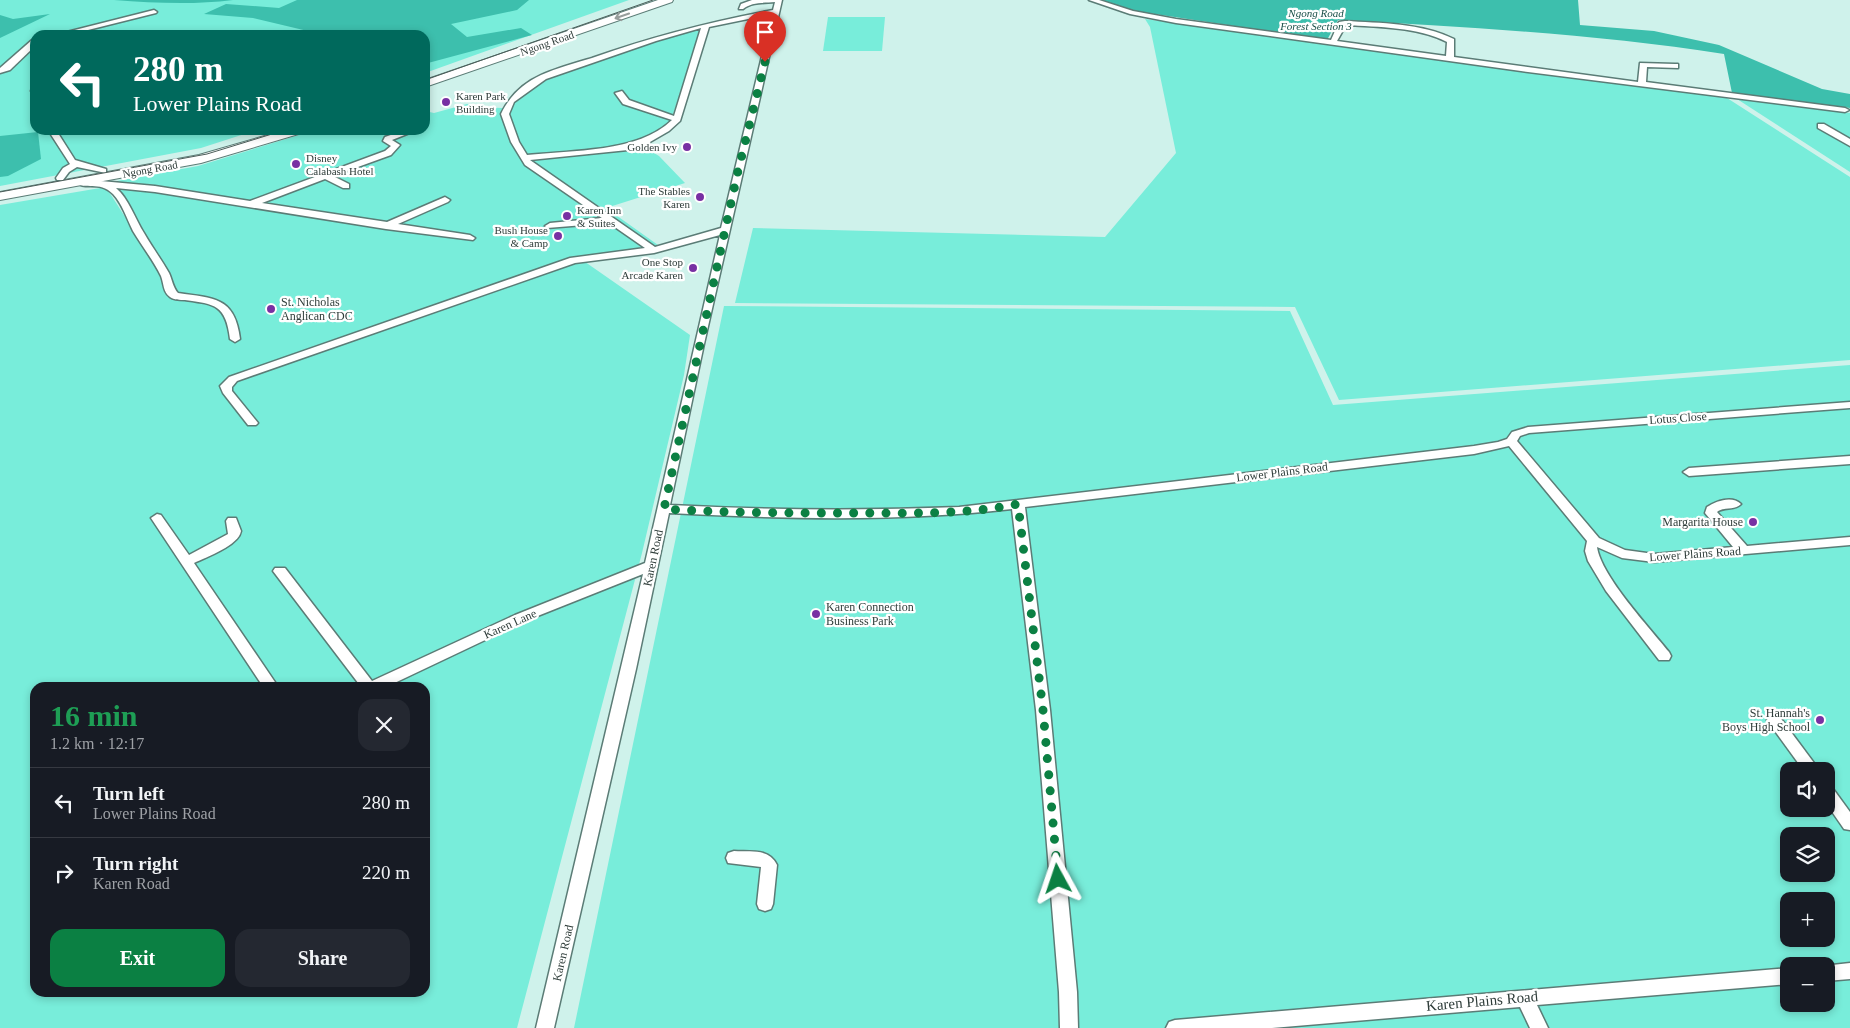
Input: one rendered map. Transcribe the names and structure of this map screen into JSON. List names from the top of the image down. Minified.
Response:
{"streets":{"main road":["Ngong Road"],"street":["Lotus Close","Lower Plains Road","Karen Road","Karen Lane","Karen Plains Road"]},"crossings":[["Lotus Close","Lower Plains Road"],["Lower Plains Road","Karen Road"],["Karen Road","Karen Lane"]],"parks":["Ngong Road Forest Section 3"],"places":["Karen Park Building","Golden Ivy","Disney Calabash Hotel","The Stables Karen","Karen Inn & Suites","Bush House & Camp","One Stop Arcade Karen","St. Nicholas Anglican CDC","Margarita House","Karen Connection Business Park","St. Hannah's Boys High School"],"page":{"turn":["280 m","Lower Plains Road"],"heading":["16 min","1.2 km · 12:17"],"map_buttons":["+","−"],"list":[{"name":"Turn left","note":"Lower Plains Road","value":"280 m"},{"name":"Turn right","note":"Karen Road","value":"220 m"}],"buttons":["Exit","Share"]}}
